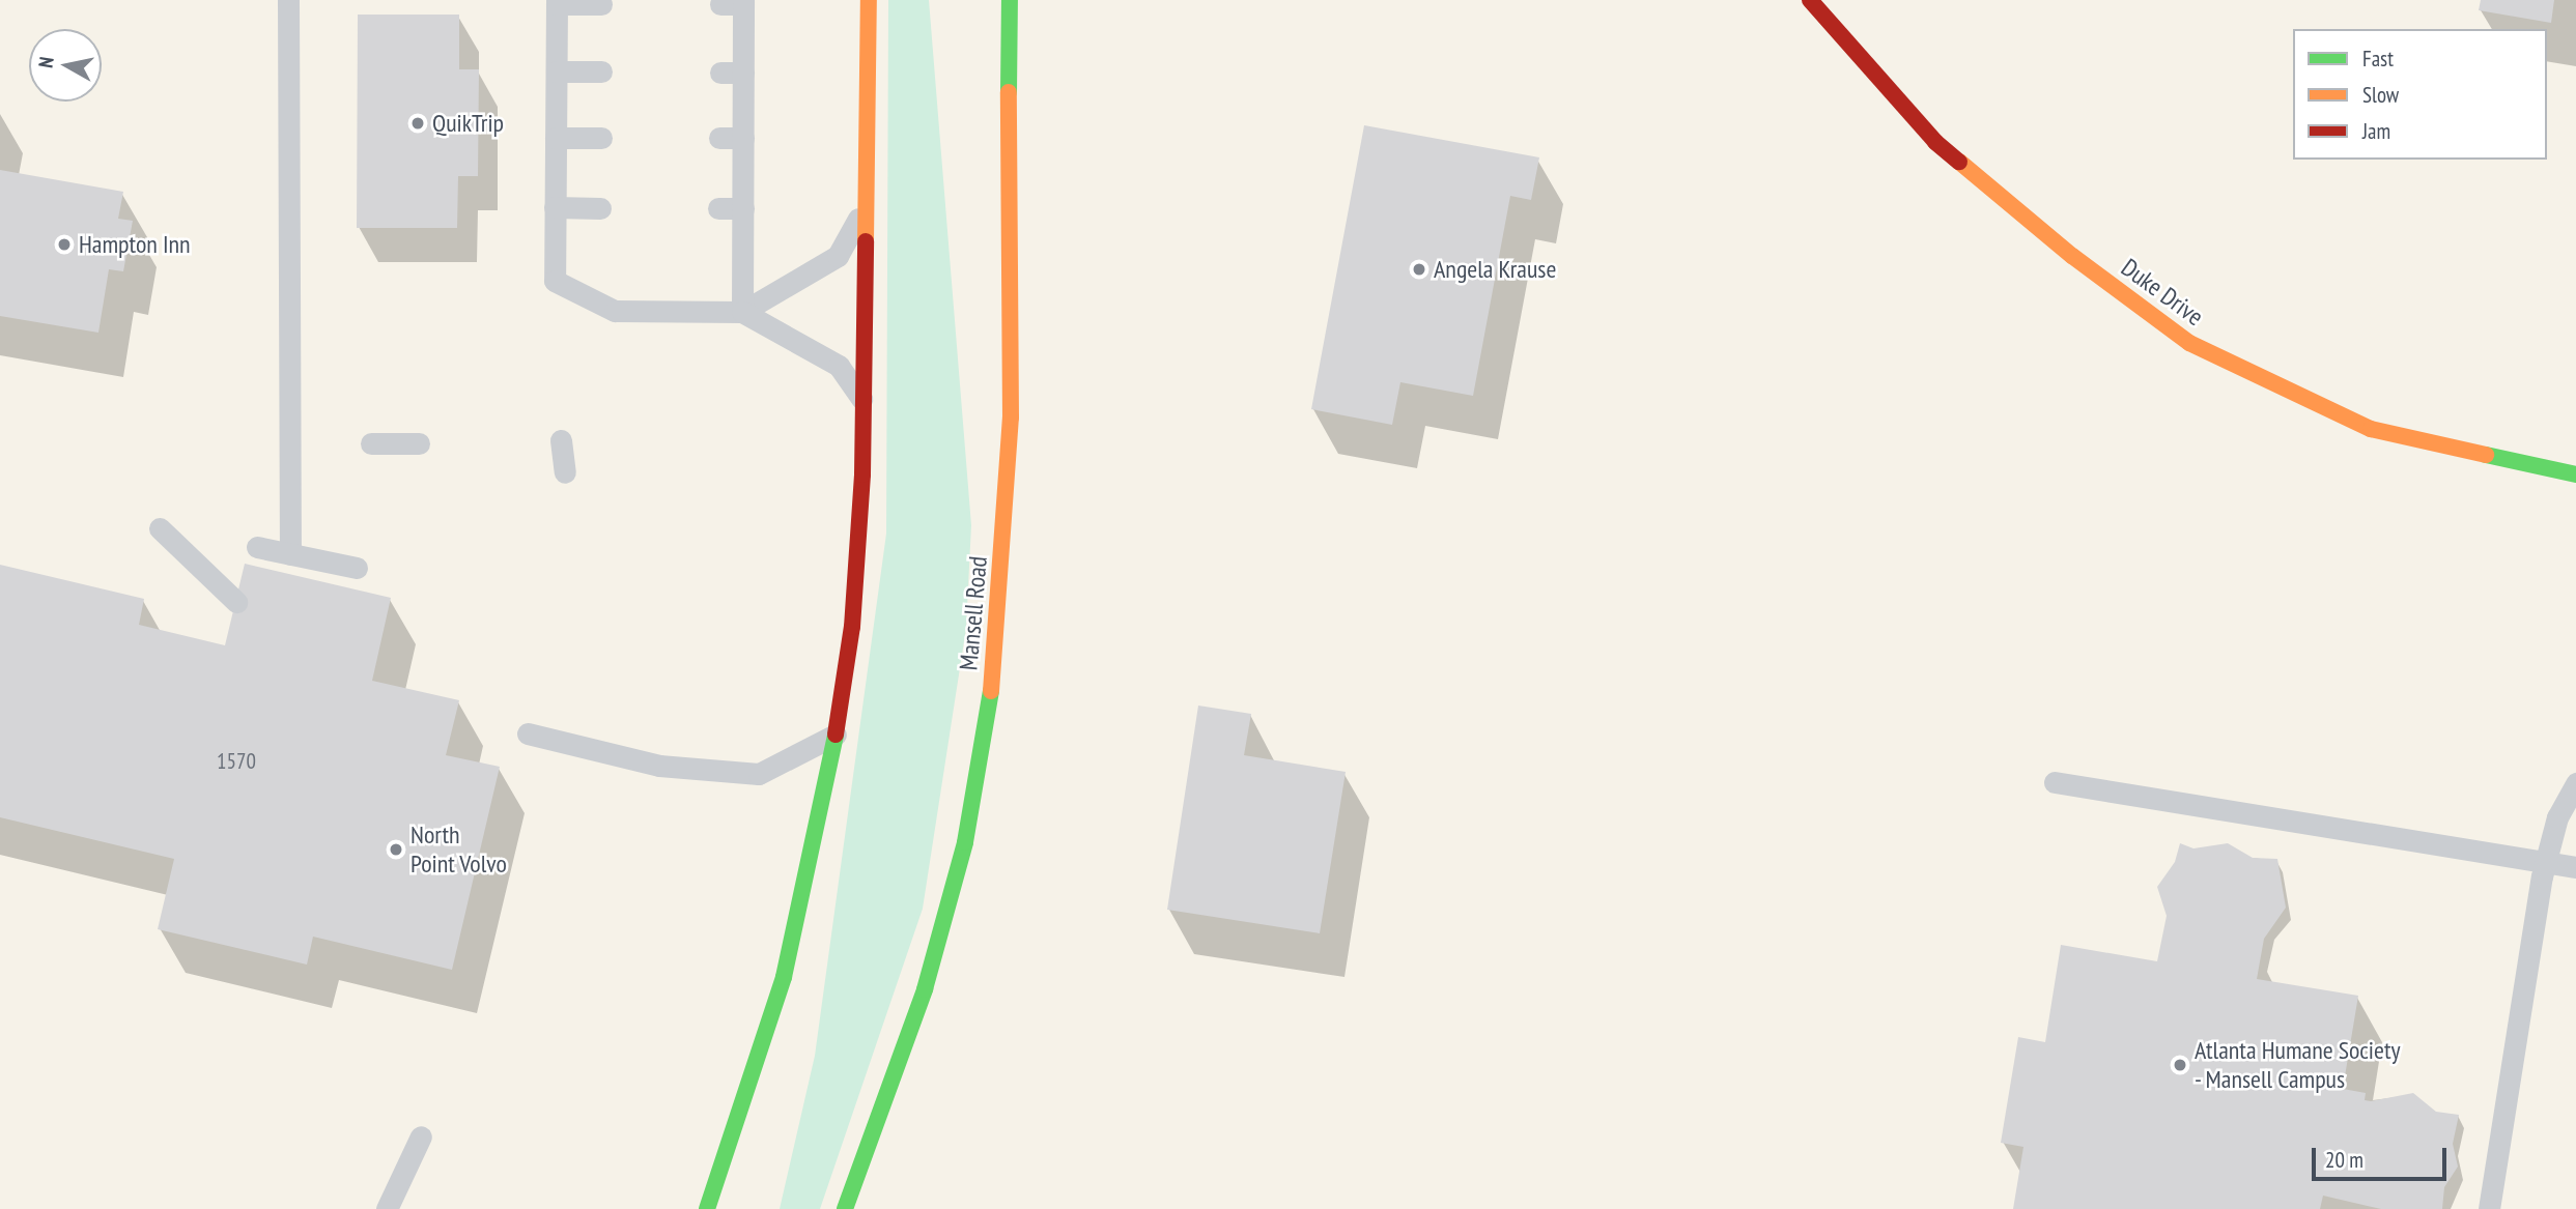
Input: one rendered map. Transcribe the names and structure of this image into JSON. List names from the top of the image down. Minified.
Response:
{"streets":{"main road":["Duke Drive","Mansell Road"]},"places":["QuikTrip","Hampton Inn","Angela Krause","North Point Volvo","Atlanta Humane Society - Mansell Campus"],"house_numbers":["1570"],"legend":["Fast","Slow","Jam"],"scale_bar":"20 m","north":"left"}
